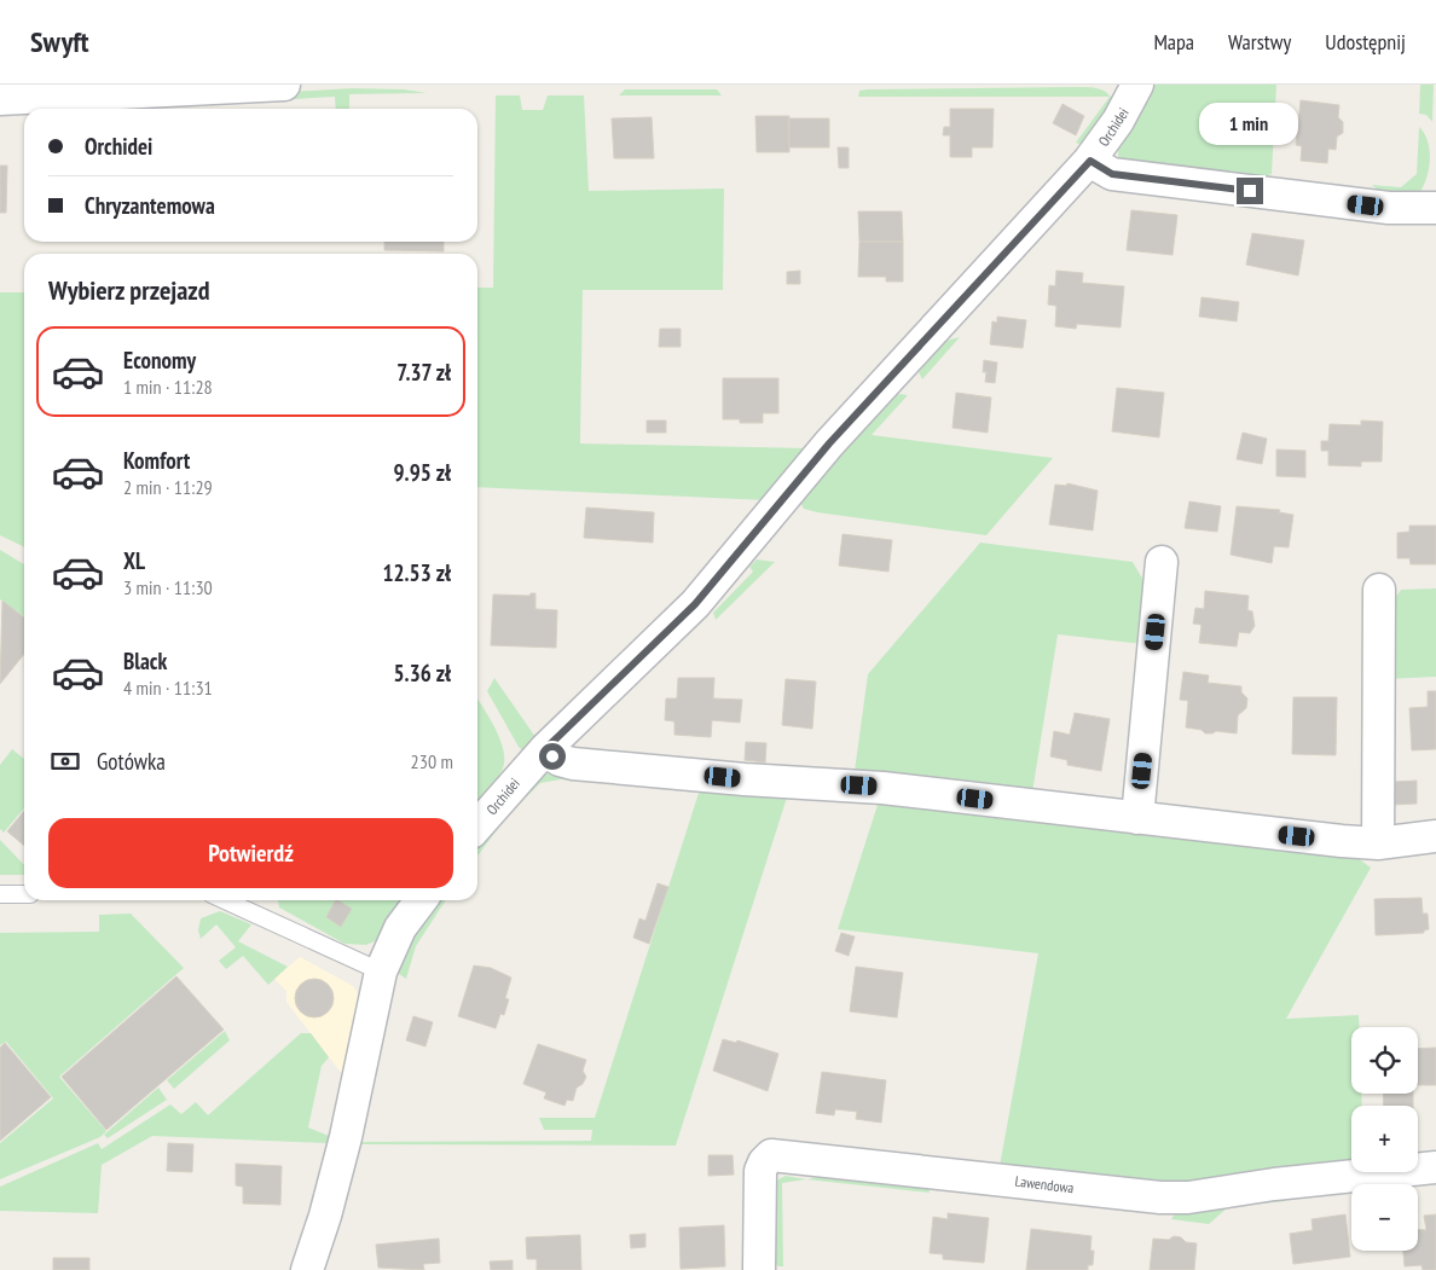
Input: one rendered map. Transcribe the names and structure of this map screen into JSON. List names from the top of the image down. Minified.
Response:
{"streets":{"street":["Orchidei","Lawendowa"]},"page":{"header":"Swyft","nav":["Mapa","Warstwy","Udostępnij"],"bubble":"1 min","banner":["Orchidei","Chryzantemowa"],"heading":"Wybierz przejazd","list":[{"name":"Economy","note":"1 min · 11:28","value":"7.37 zł"},{"name":"Komfort","note":"2 min · 11:29","value":"9.95 zł"},{"name":"XL","note":"3 min · 11:30","value":"12.53 zł"},{"name":"Black","note":"4 min · 11:31","value":"5.36 zł"}],"pay":["Gotówka","230 m"],"buttons":"Potwierdź","map_buttons":["+","−"]}}
